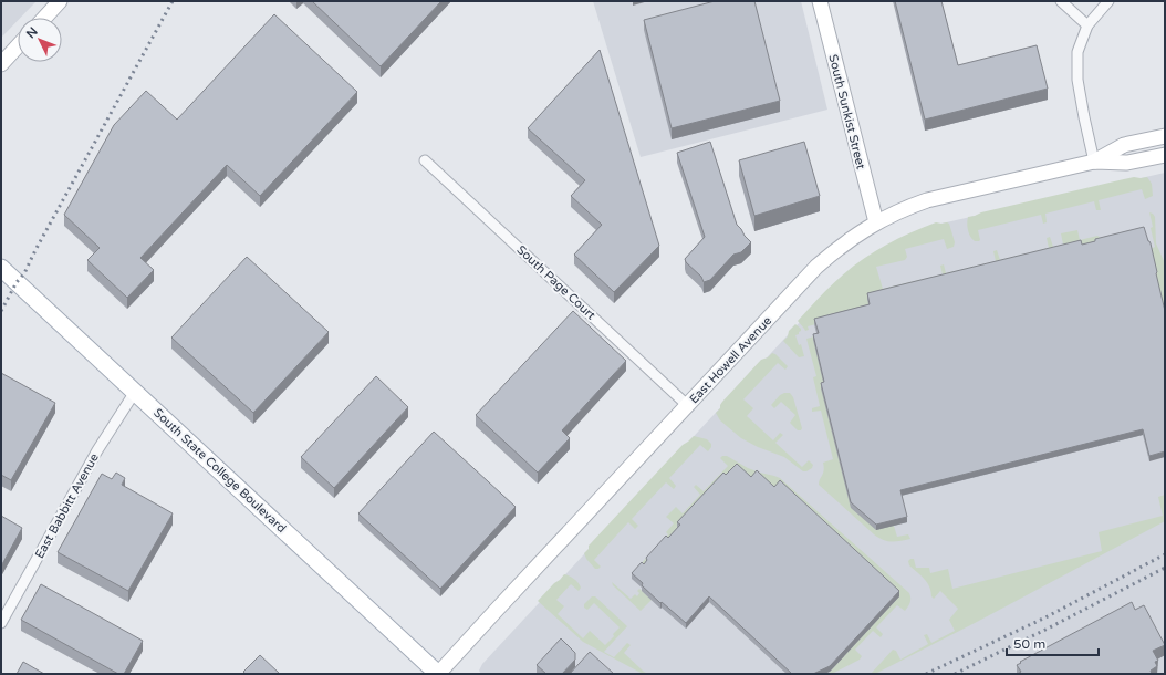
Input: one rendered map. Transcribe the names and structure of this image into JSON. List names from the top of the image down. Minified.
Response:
{"streets":{"main road":["South State College Boulevard"],"street":["South Sunkist Street","South Page Court","East Howell Avenue","East Babbitt Avenue"]},"crossings":[["South Sunkist Street","East Howell Avenue"],["South Page Court","East Howell Avenue"],["East Howell Avenue","South State College Boulevard"],["South State College Boulevard","East Babbitt Avenue"]],"scale_bar":"50 m","north":"top left"}
